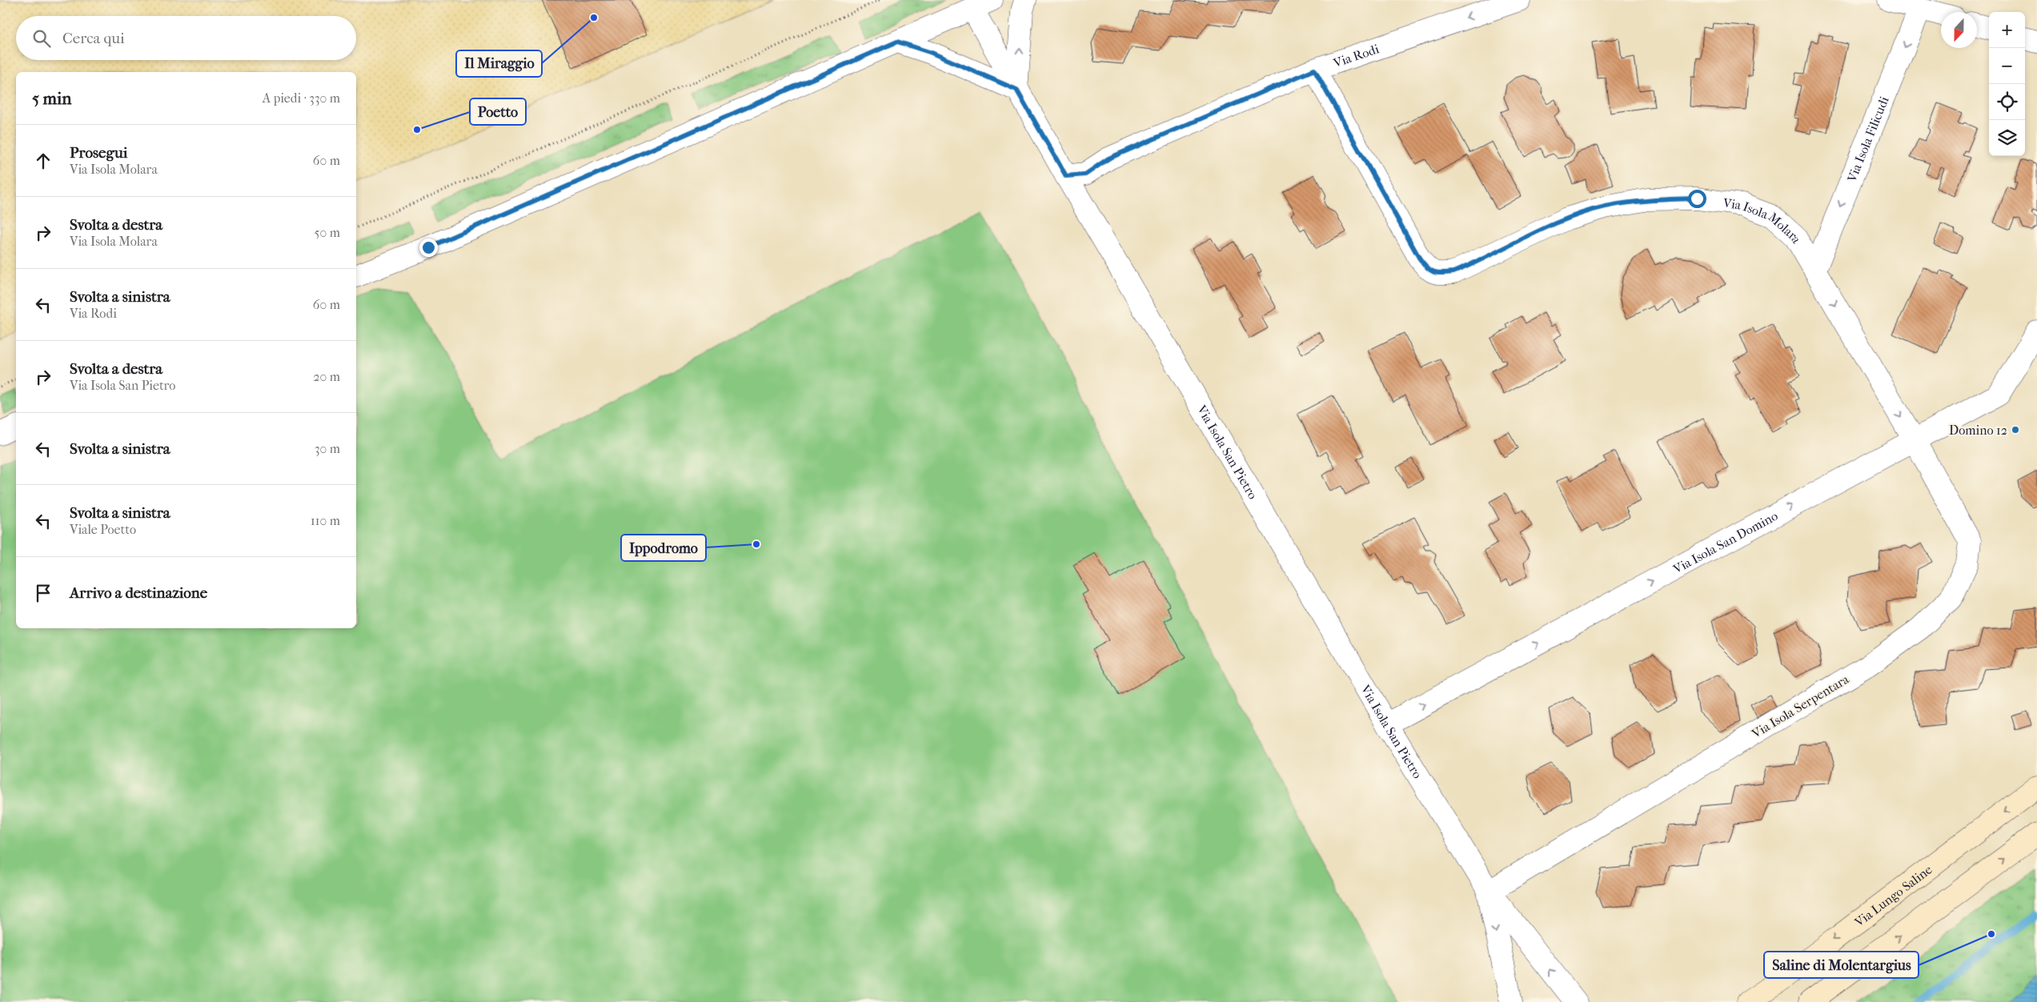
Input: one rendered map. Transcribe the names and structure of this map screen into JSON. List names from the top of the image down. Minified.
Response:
{"streets":{"main road":["Via Lungo Saline"],"street":["Via Rodi","Via Isola Filicudi","Via Isola Molara","Via Isola San Pietro","Via Isola San Domino","Via Isola Serpentara"]},"crossings":[["Via Rodi","Via Isola Molara"],["Via Rodi","Via Isola San Pietro"],["Via Isola Filicudi","Via Isola Molara"],["Via Isola Molara","Via Isola San Domino"],["Via Isola Molara","Via Isola Serpentara"],["Via Isola San Pietro","Via Isola San Domino"],["Via Isola San Pietro","Via Isola Serpentara"],["Via Isola San Domino","Via Isola Serpentara"]],"one_way":["Via Rodi","Via Isola Filicudi","Via Isola San Domino"],"places":["Il Miraggio","Poetto","Domino 12","Ippodromo","Saline di Molentargius"],"north":"bottom","page":{"map_buttons":["+","−"],"search":"Cerca qui","heading":["5 min","A piedi · 330 m"],"list":[["Prosegui","Via Isola Molara","60 m"],["Svolta a destra","Via Isola Molara","50 m"],["Svolta a sinistra","Via Rodi","60 m"],["Svolta a destra","Via Isola San Pietro","20 m"],["Svolta a sinistra","30 m"],["Svolta a sinistra","Viale Poetto","110 m"],"Arrivo a destinazione"]}}
